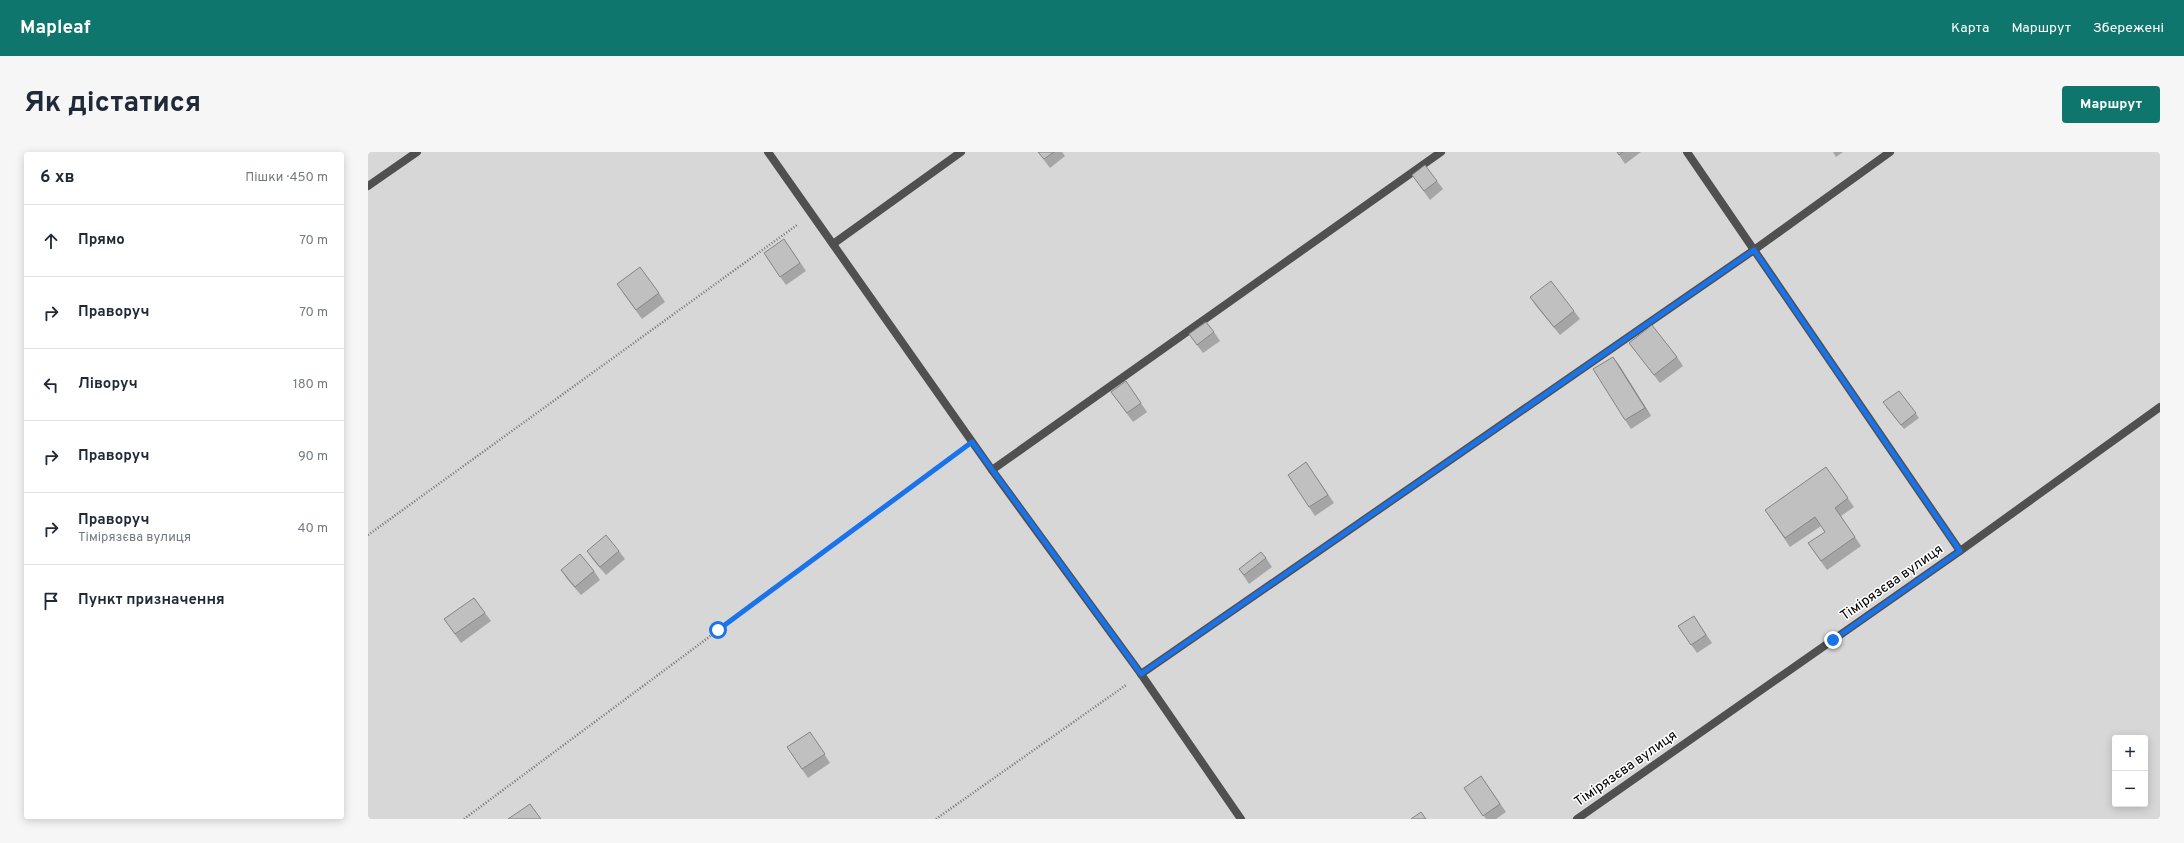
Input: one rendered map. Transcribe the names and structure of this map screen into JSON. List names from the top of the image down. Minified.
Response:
{"streets":{"lane":["Тімірязєва вулиця"]},"page":{"header":"Mapleaf","nav":["Карта","Маршрут","Збережені"],"title":"Як дістатися","buttons":"Маршрут","heading":["6 хв","Пішки · 450 m"],"list":[["Прямо","70 m"],["Праворуч","70 m"],["Ліворуч","180 m"],["Праворуч","90 m"],["Праворуч","Тімірязєва вулиця","40 m"],"Пункт призначення"],"map_buttons":["+","−"]}}
